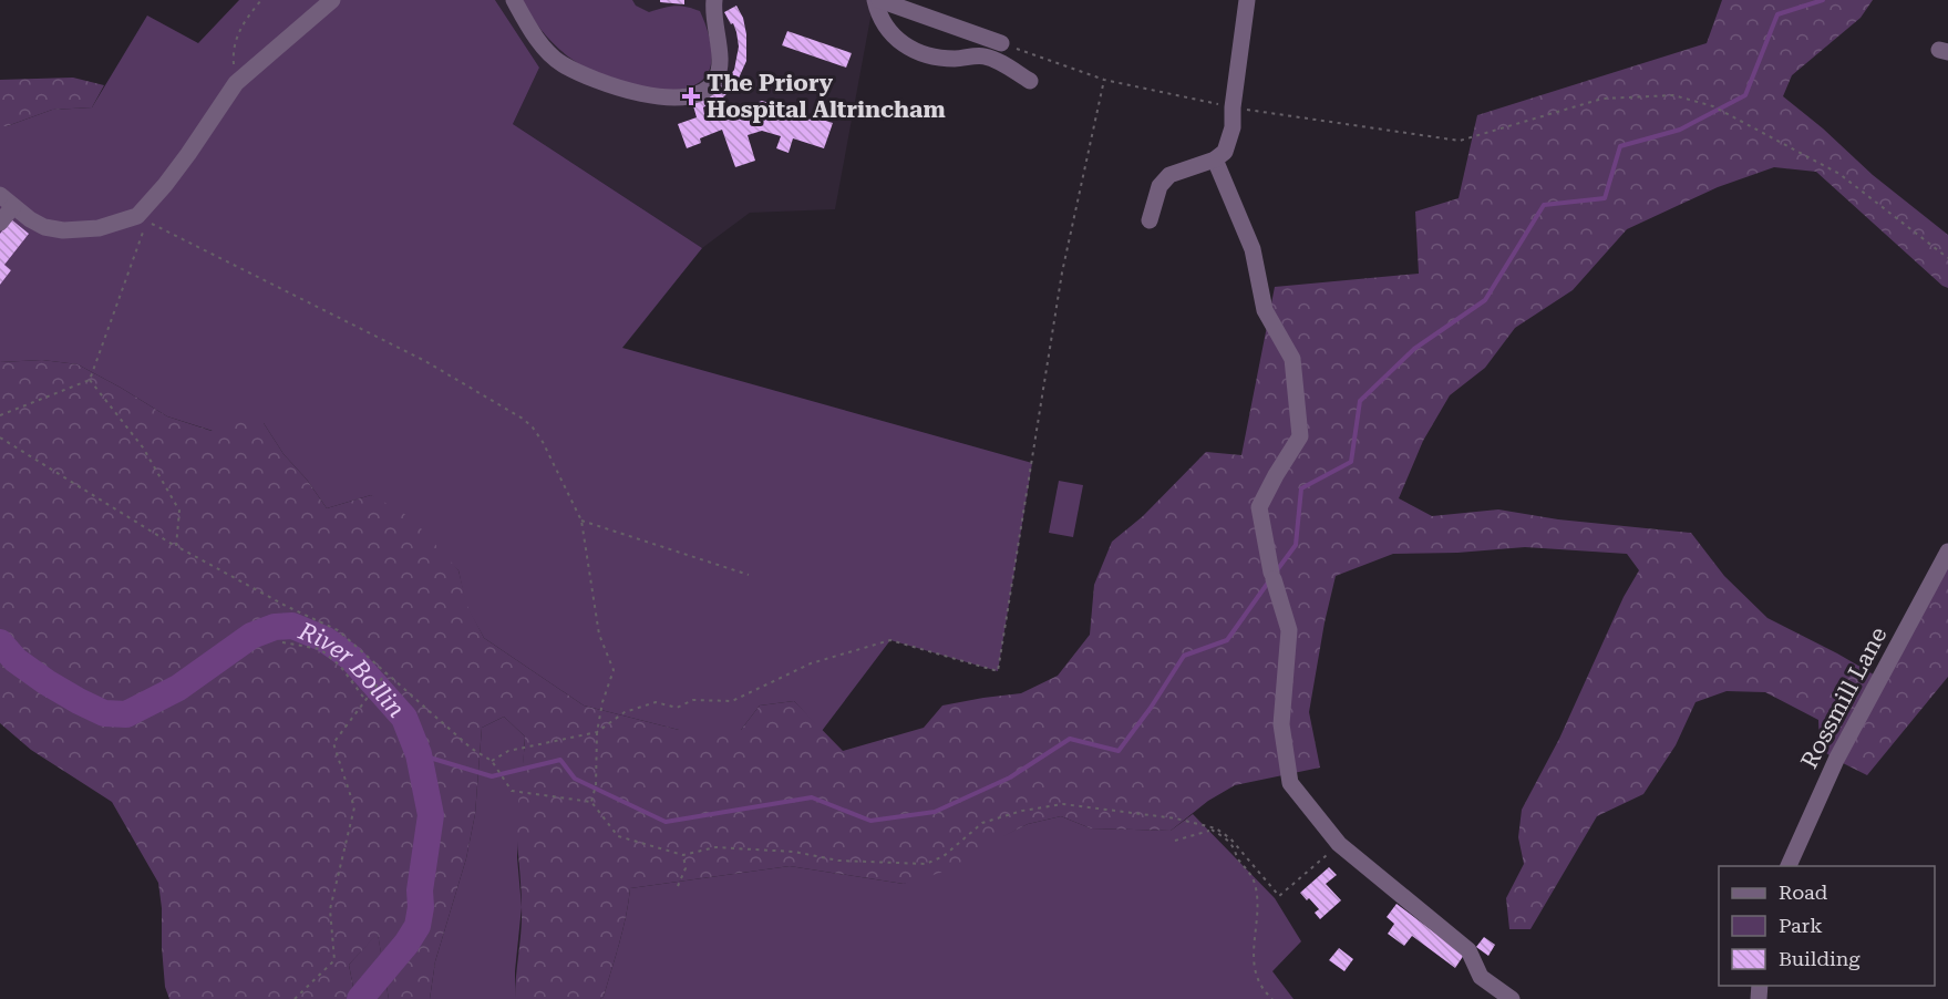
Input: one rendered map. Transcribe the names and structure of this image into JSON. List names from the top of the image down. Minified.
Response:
{"streets":{"street":["Rossmill Lane"]},"water":["River Bollin"],"places":{"health":["The Priory Hospital Altrincham"]},"legend":["Road","Park","Building"]}
